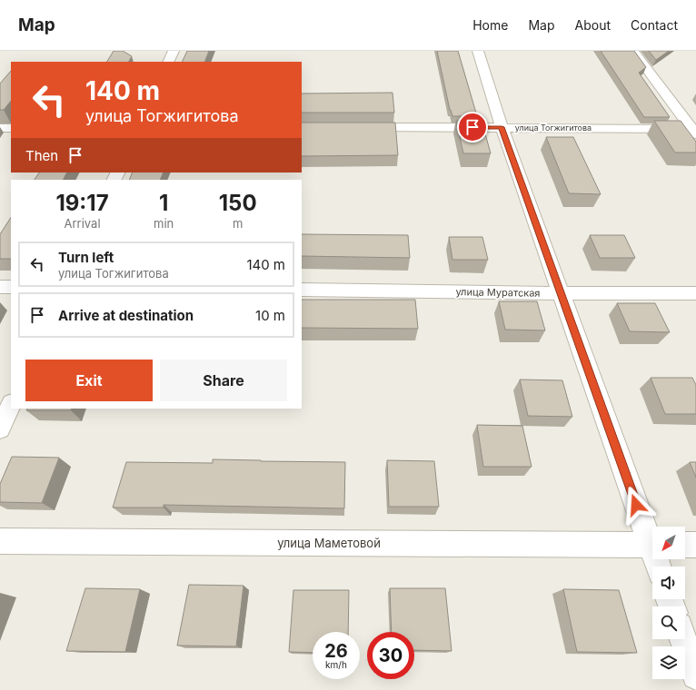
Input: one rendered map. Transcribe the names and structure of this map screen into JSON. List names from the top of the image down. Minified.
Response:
{"streets":{"street":["улица Тогжигитова","улица Муратская","улица Маметовой"]},"north":"bottom left","page":{"header":"Map","nav":["Home","Map","About","Contact"],"turn":["140 m","улица Тогжигитова"],"then":"Then","eta":["19:17","Arrival","1","min","150","m"],"list":[{"name":"Turn left","note":"улица Тогжигитова","value":"140 m"},{"name":"Arrive at destination","value":"10 m"}],"buttons":["Exit","Share"],"speed":"26 km/h","limit":"30"}}
